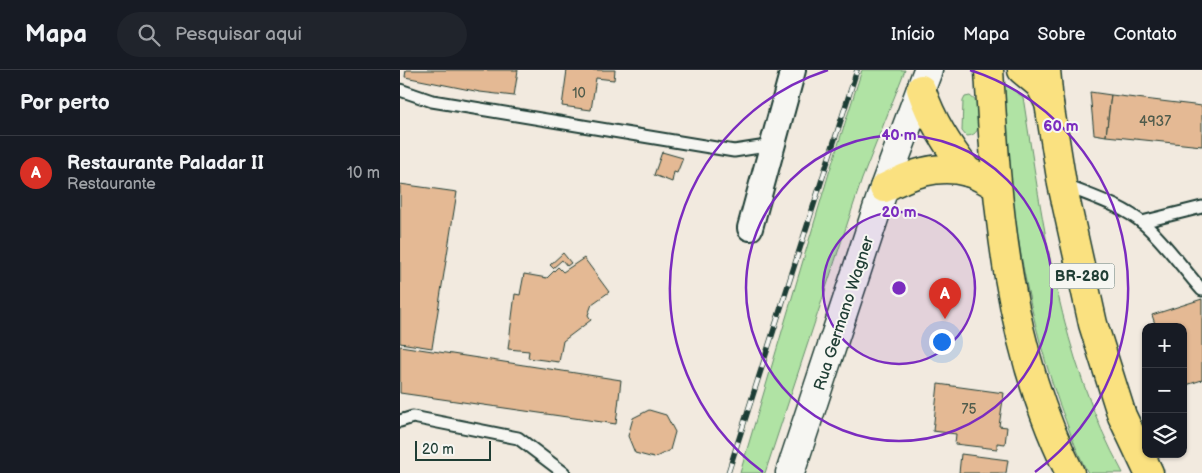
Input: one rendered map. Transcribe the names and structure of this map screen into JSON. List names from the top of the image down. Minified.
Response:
{"streets":{"highway":["BR-280"],"street":["Rua Germano Wagner"]},"house_numbers":["10","4937","75"],"scale_bar":"20 m","page":{"header":"Mapa","search":"Pesquisar aqui","nav":["Início","Mapa","Sobre","Contato"],"heading":"Por perto","list":[{"mark":"A","name":"Restaurante Paladar II","note":"Restaurante","value":"10 m"}],"pins":"A","map_buttons":["+","−"],"scale":"20 m"},"rings":["60 m","40 m","20 m"]}
